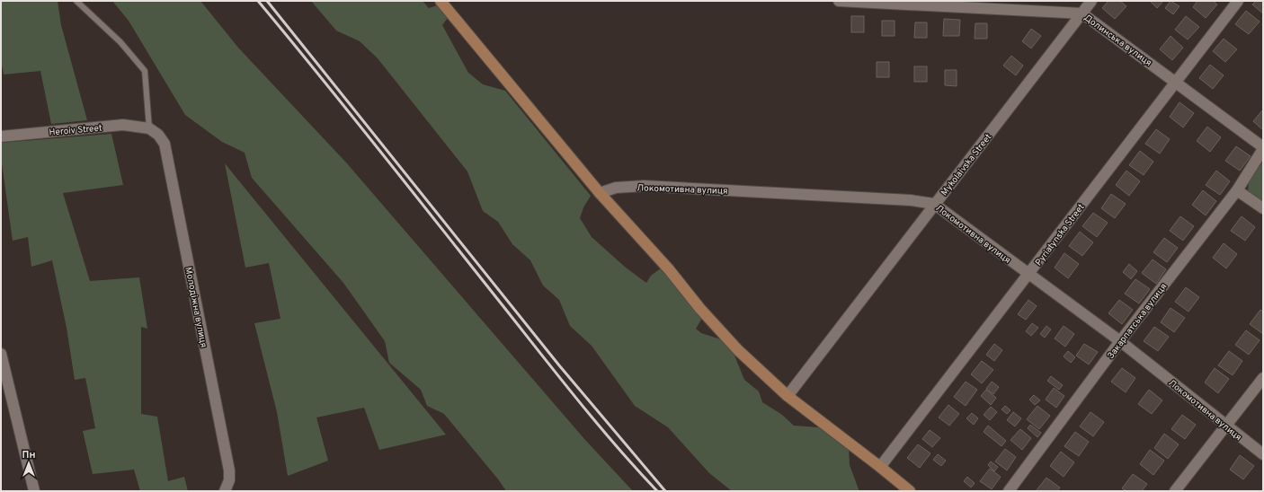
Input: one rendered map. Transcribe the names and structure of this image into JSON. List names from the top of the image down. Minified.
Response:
{"streets":{"street":["Долинська вулиця","Heroiv Street","Mykolaivska Street","Локомотивна вулиця","Pyriatynska Street","Молодіжна вулиця","Закарпатська вулиця"]},"crossings":[["Долинська вулиця","Mykolaivska Street"],["Долинська вулиця","Pyriatynska Street"],["Долинська вулиця","Закарпатська вулиця"],["Heroiv Street","Молодіжна вулиця"],["Mykolaivska Street","Локомотивна вулиця"],["Локомотивна вулиця","Pyriatynska Street"],["Локомотивна вулиця","Закарпатська вулиця"]],"north":"top"}
